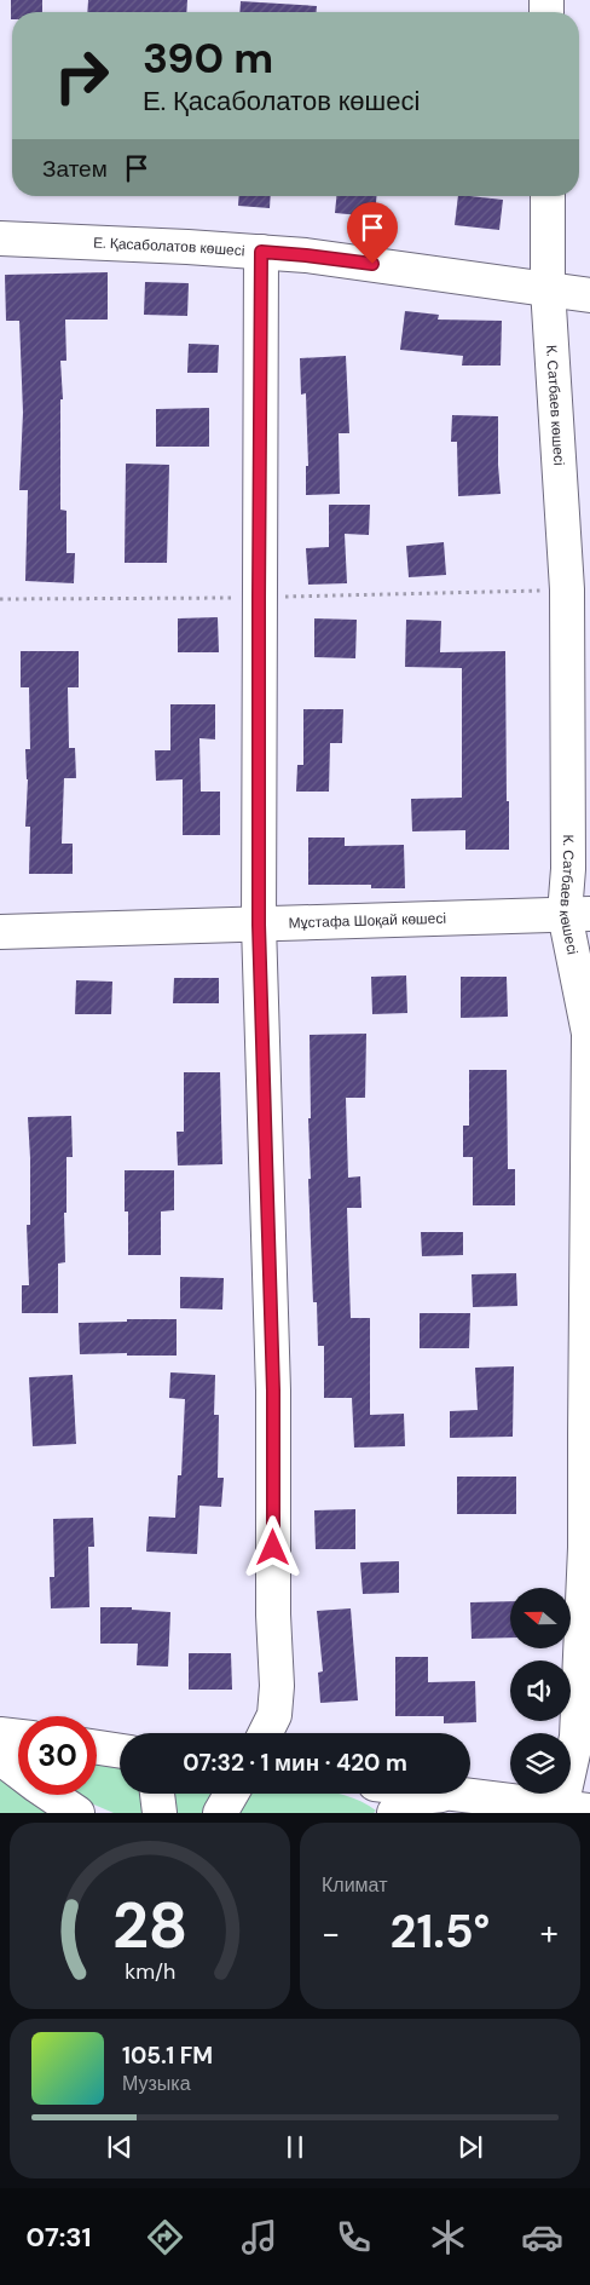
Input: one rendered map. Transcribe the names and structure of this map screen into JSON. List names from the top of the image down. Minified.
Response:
{"streets":{"street":["Е. Қасаболатов көшесі","К. Сатбаев көшесі","Мұстафа Шоқай көшесі"]},"crossings":[["Е. Қасаболатов көшесі","К. Сатбаев көшесі"],["К. Сатбаев көшесі","Мұстафа Шоқай көшесі"]],"north":"left","page":{"turn":["390 m","Е. Қасаболатов көшесі"],"then":"Затем","limit":"30","trip":"07:32 · 1 мин · 420 m","tile":"Климат","heat":["−","21.5°","+"],"song":["105.1 FM","Музыка"],"tabs":"07:31","gauge":["28","km/h"]}}
